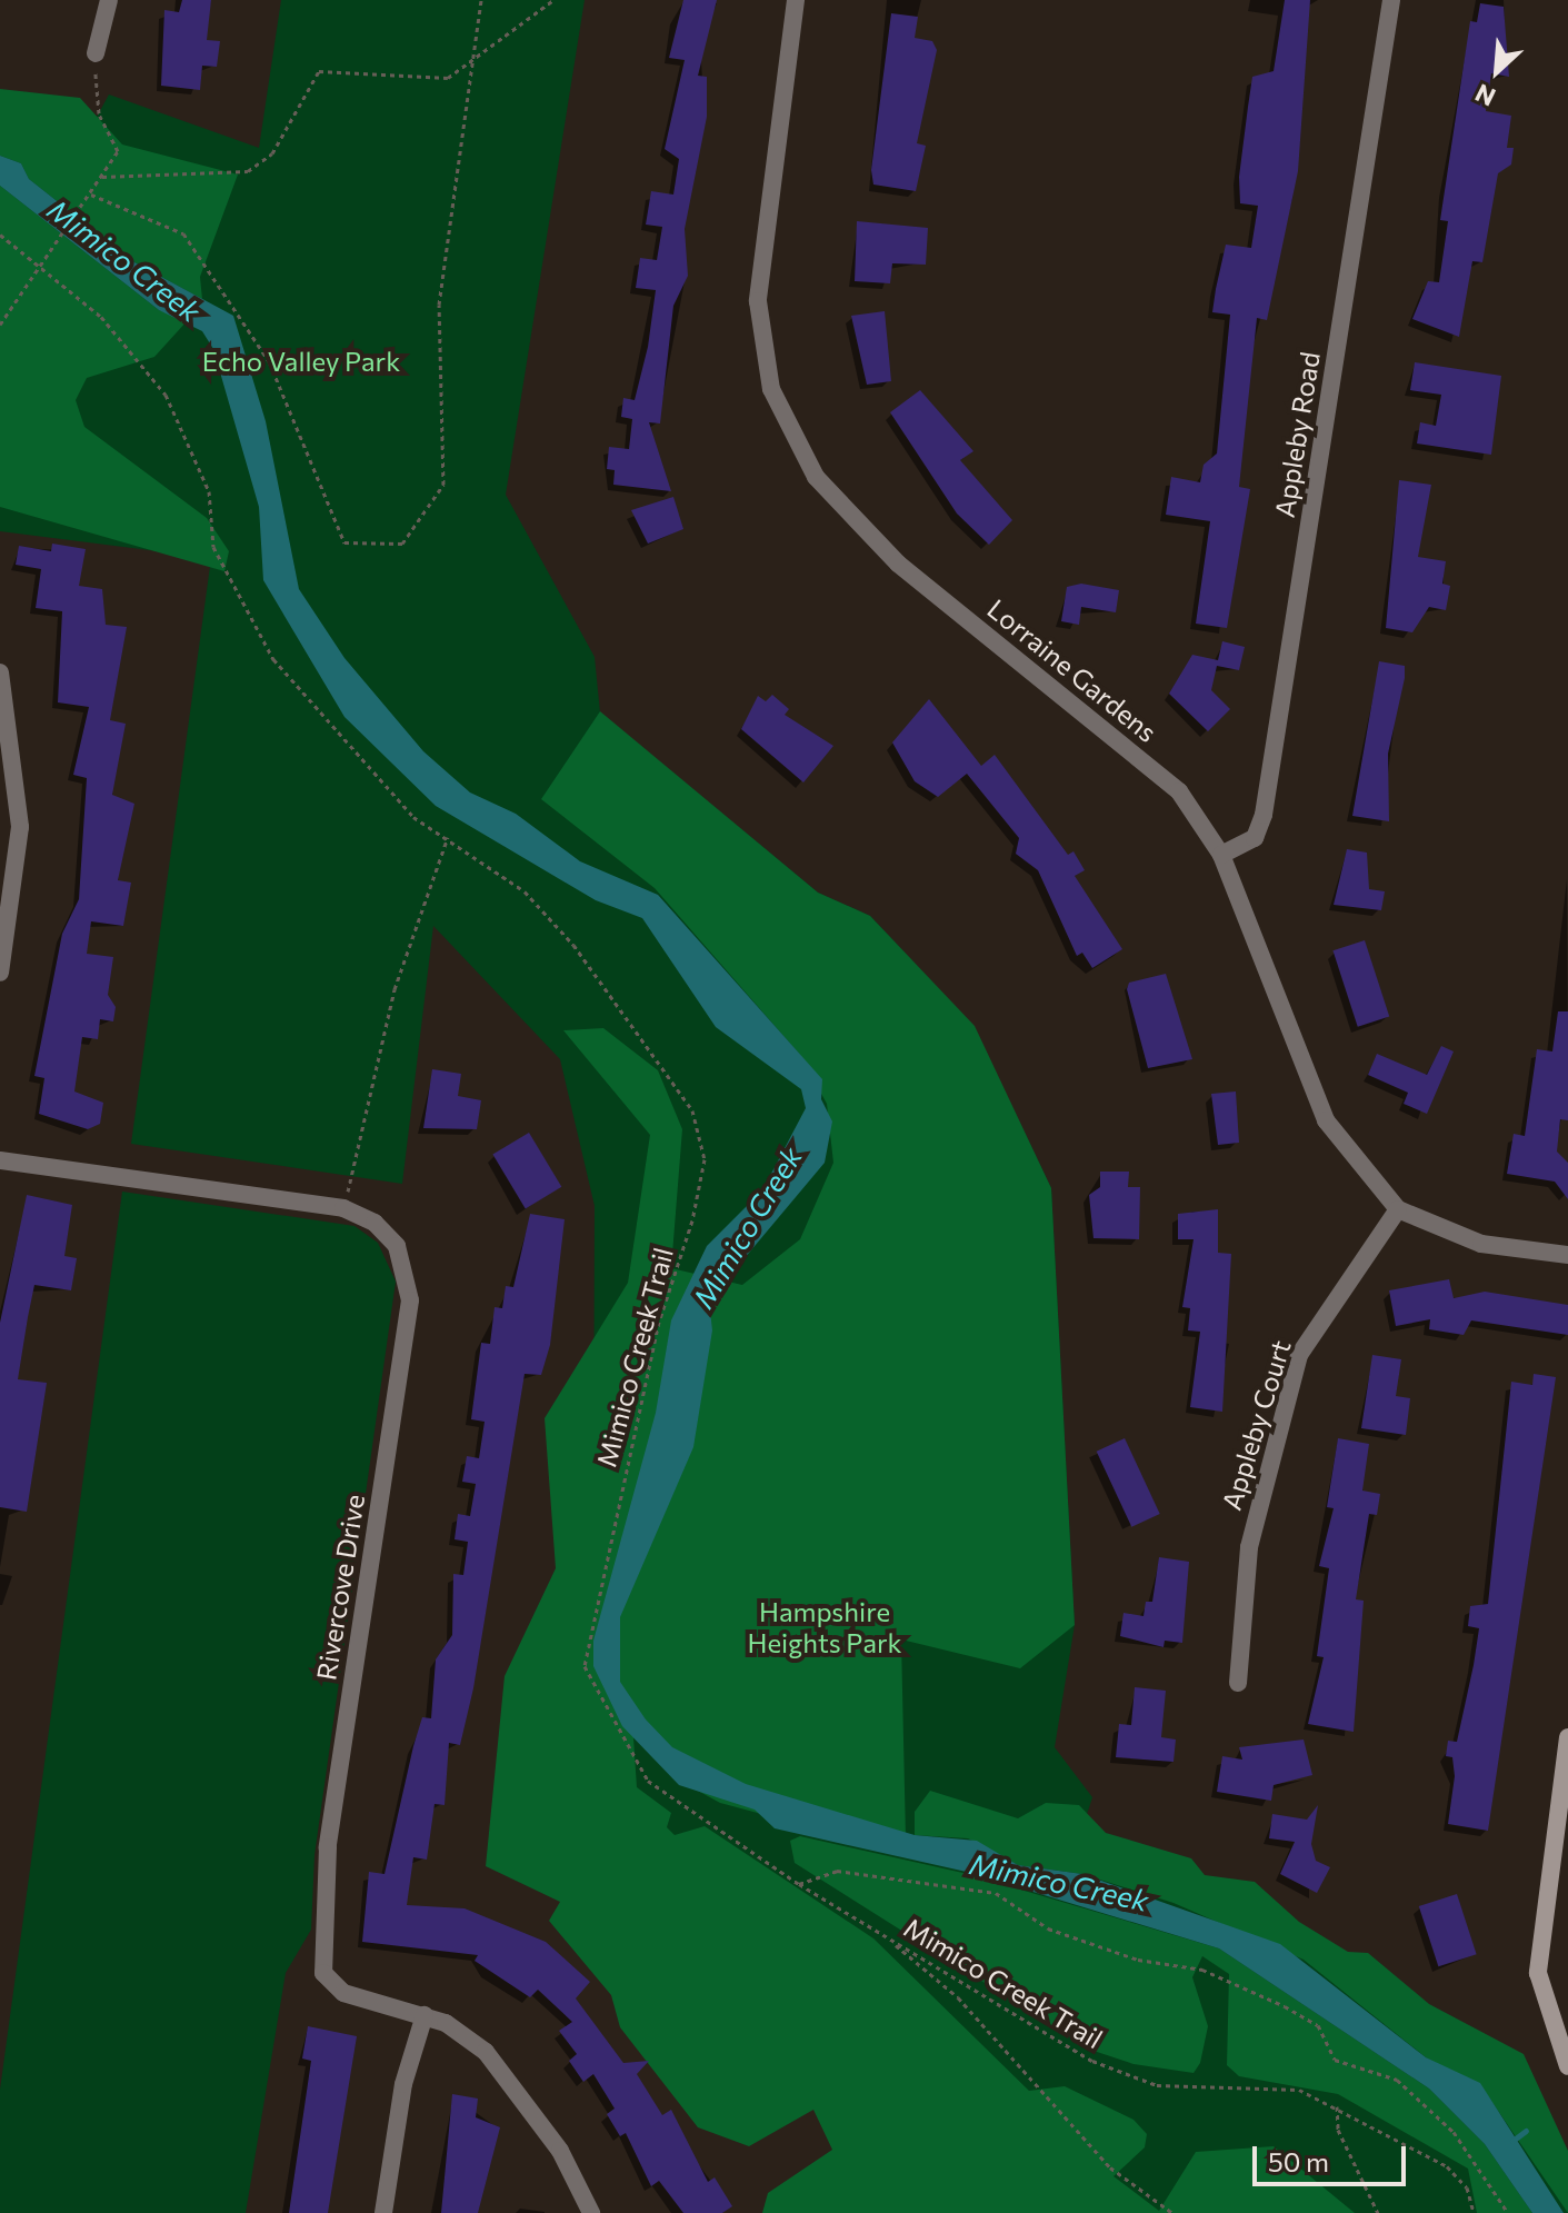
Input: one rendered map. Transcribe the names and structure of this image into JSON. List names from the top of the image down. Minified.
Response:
{"streets":{"street":["Appleby Road","Lorraine Gardens","Appleby Court","Rivercove Drive"],"path":["Mimico Creek Trail"]},"crossings":[["Appleby Road","Lorraine Gardens"],["Lorraine Gardens","Appleby Court"]],"water":["Mimico Creek"],"parks":["Echo Valley Park","Hampshire Heights Park"],"scale_bar":"50 m","north":"bottom left"}
